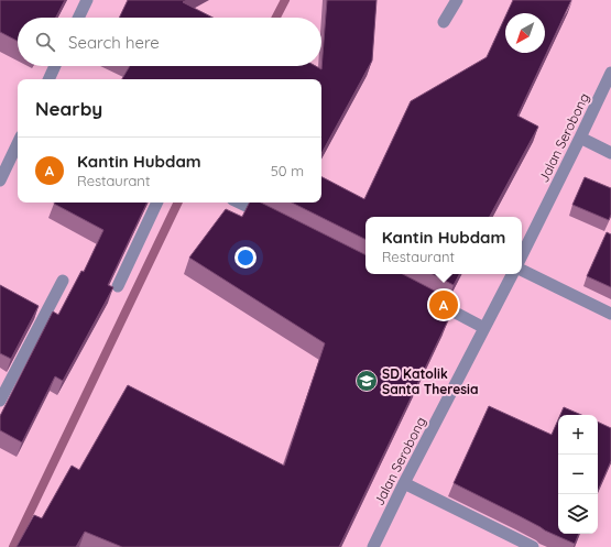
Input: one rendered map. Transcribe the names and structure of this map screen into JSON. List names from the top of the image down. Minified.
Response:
{"streets":{"street":["Jalan Serobong"]},"places":{"school or university":["SD Katolik Santa Theresia"]},"north":"bottom left","page":{"search":"Search here","heading":"Nearby","list":[{"mark":"A","name":"Kantin Hubdam","note":"Restaurant","value":"50 m"}],"popup":["Kantin Hubdam","Restaurant"],"pins":"A","map_buttons":["+","−"]}}
